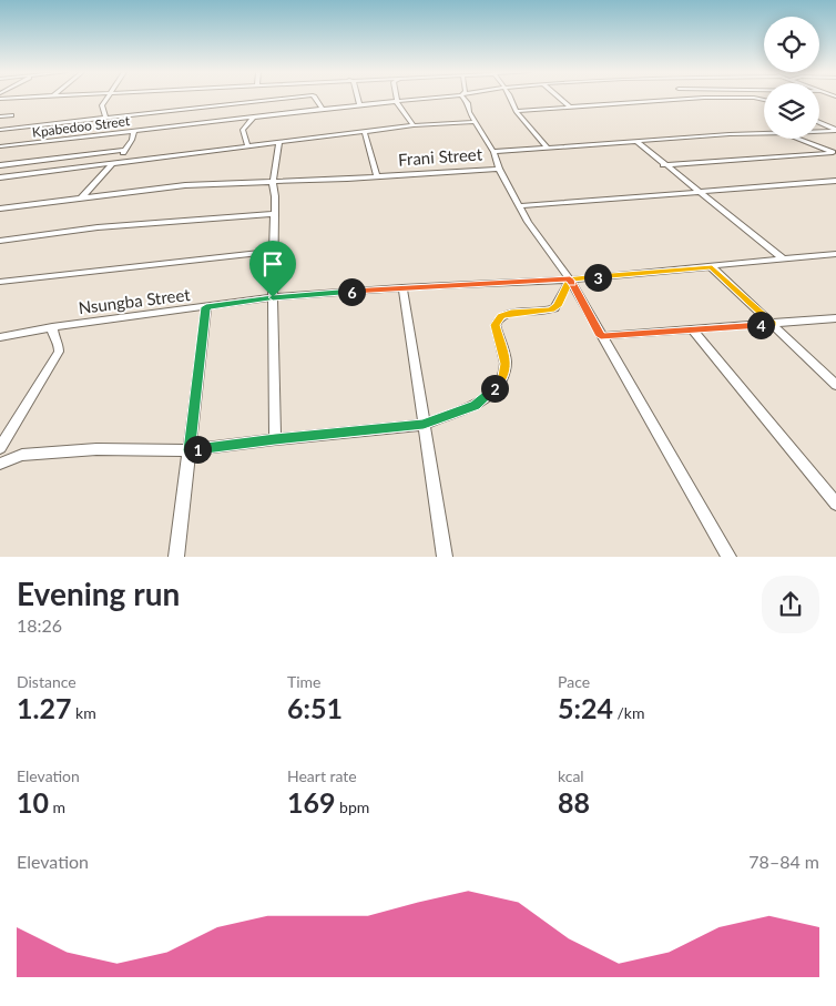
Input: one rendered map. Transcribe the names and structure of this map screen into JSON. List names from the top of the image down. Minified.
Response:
{"streets":{"street":["Kpabedoo Street","Frani Street","Nsungba Street"]},"crossings":[["Frani Street","Nsungba Street"]],"page":{"pins":["3","6","4","2","1"],"heading":["Evening run","18:26"],"stats":[["Distance","1.27 km"],["Time","6:51"],["Pace","5:24 /km"],["Elevation","10 m"],["Heart rate","169 bpm"],["kcal","88"]],"chart":["Elevation","78–84 m"]}}
